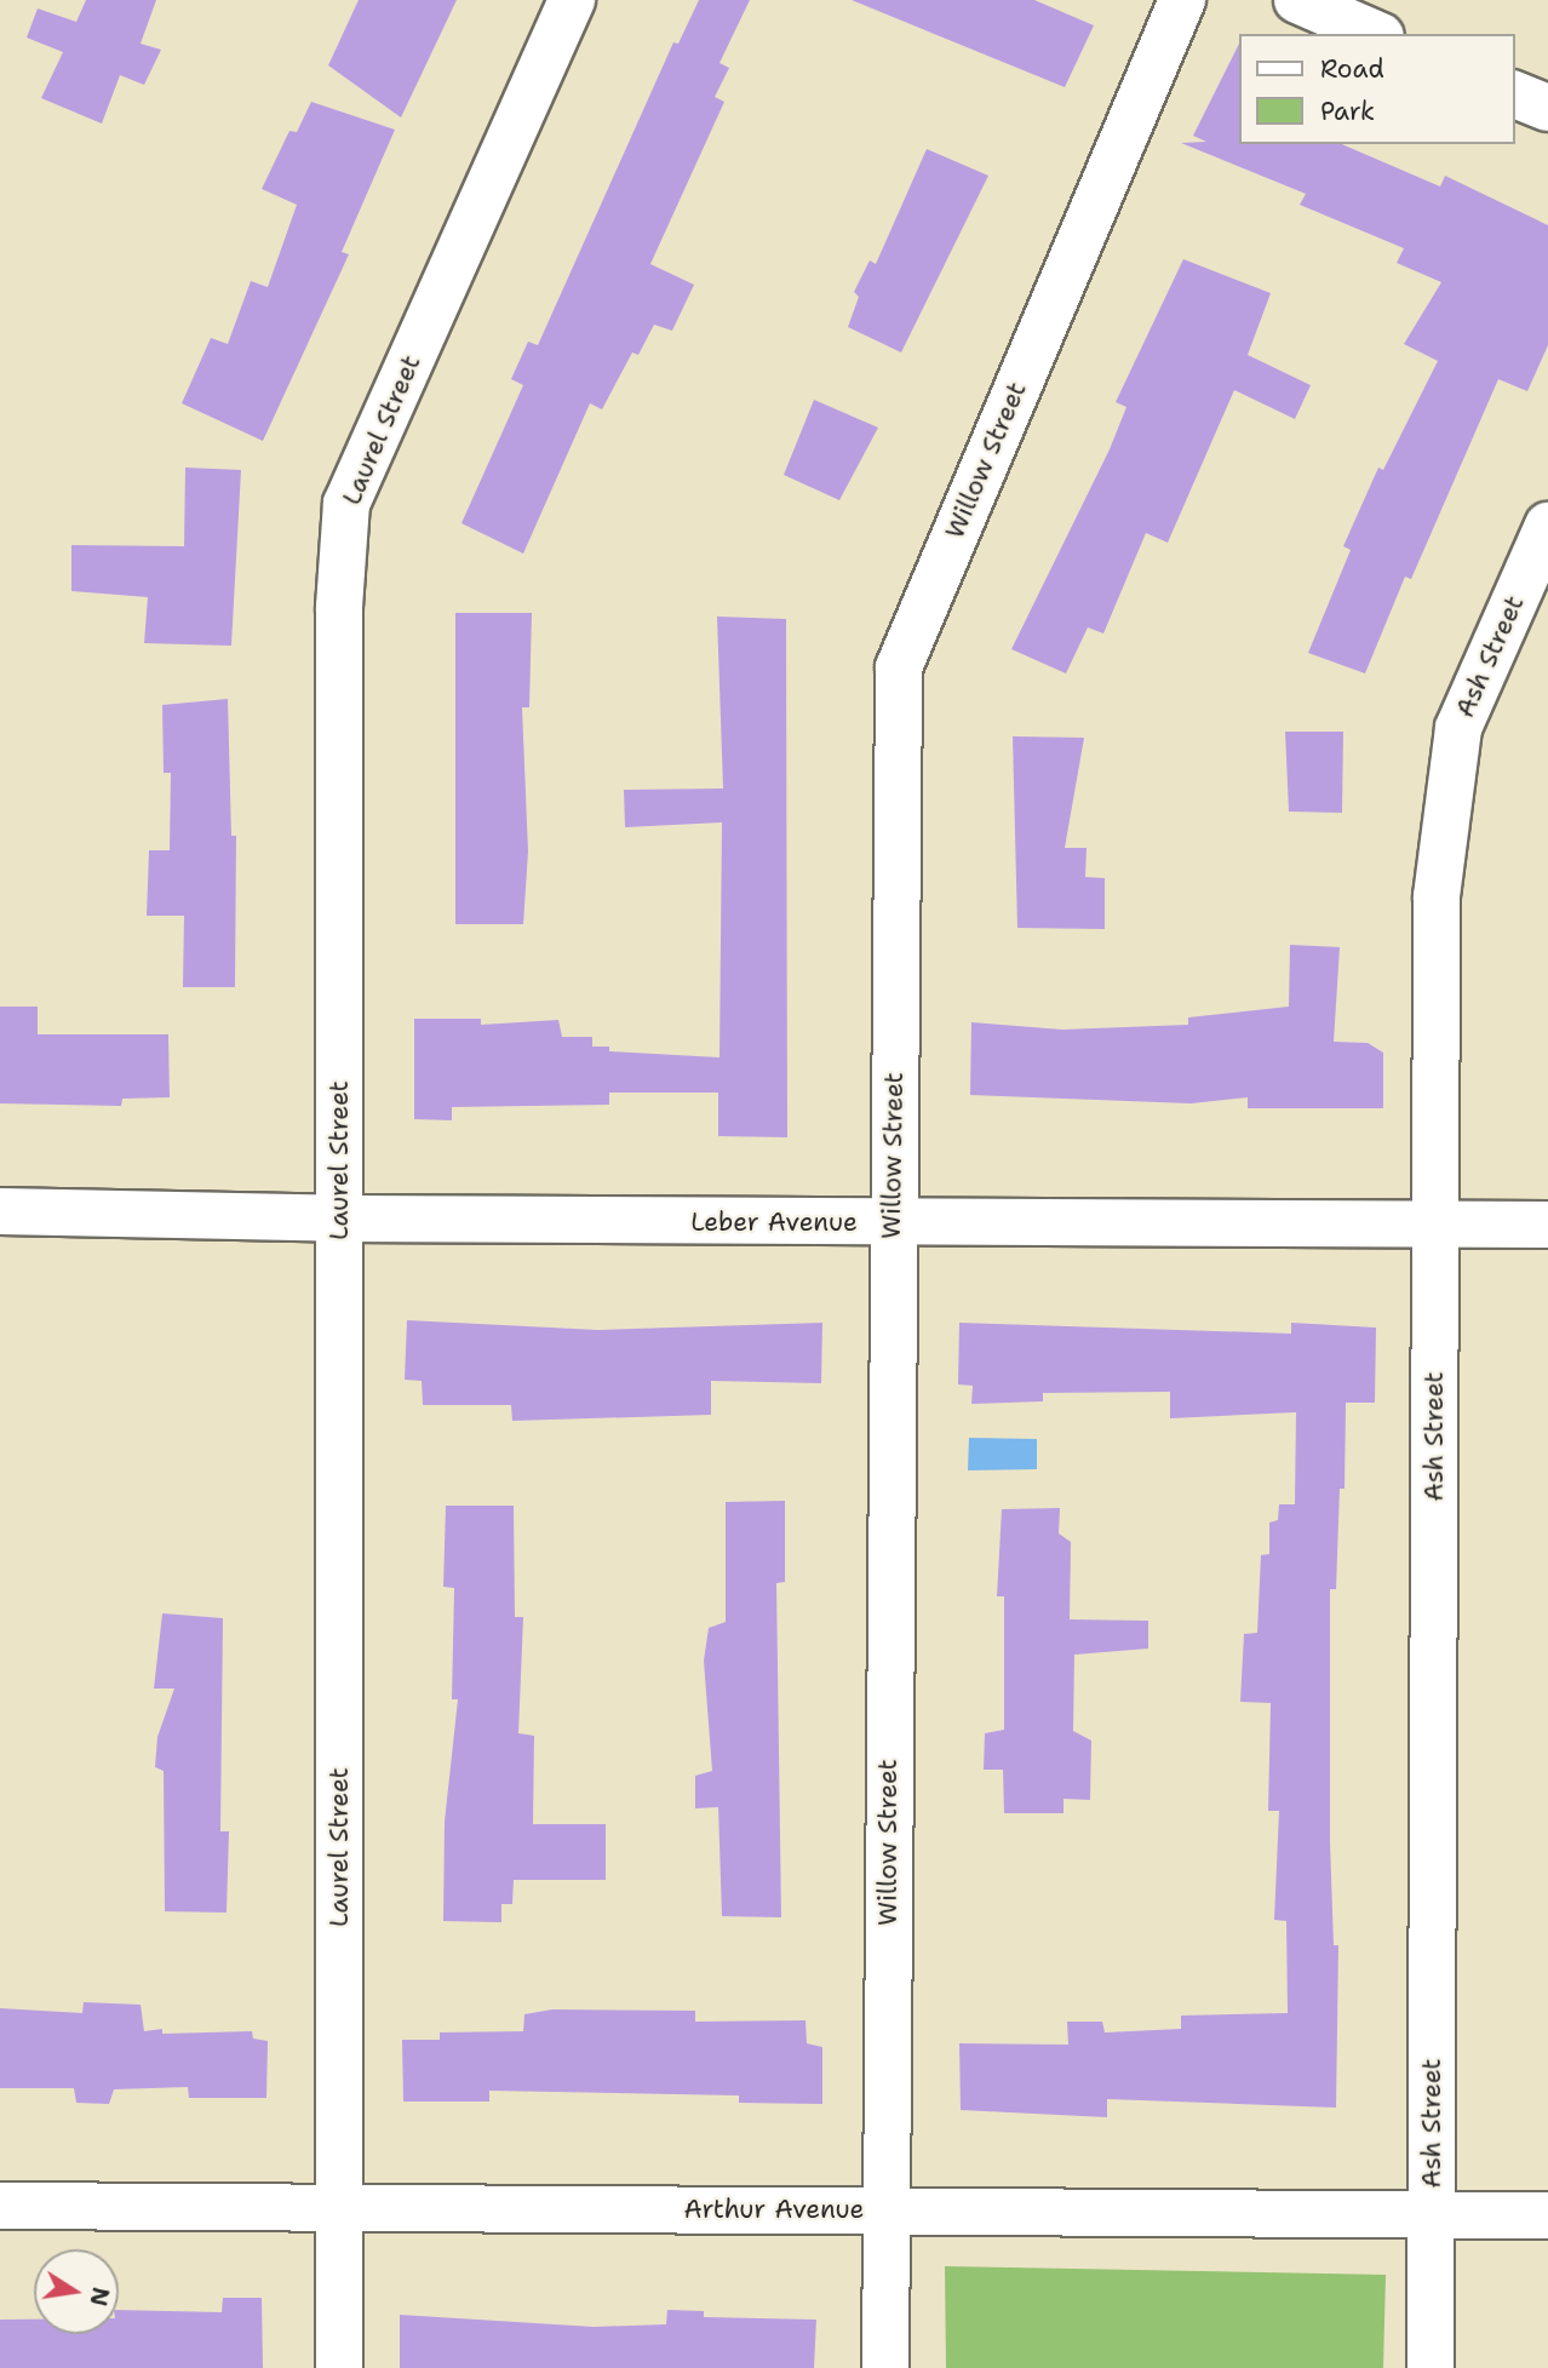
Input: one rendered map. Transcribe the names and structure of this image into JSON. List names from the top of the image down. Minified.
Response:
{"streets":{"street":["Laurel Street","Willow Street","Ash Street","Leber Avenue","Arthur Avenue"]},"crossings":[["Laurel Street","Leber Avenue"],["Laurel Street","Arthur Avenue"],["Willow Street","Leber Avenue"],["Willow Street","Arthur Avenue"],["Ash Street","Leber Avenue"],["Ash Street","Arthur Avenue"]],"legend":["Road","Park"],"north":"right"}
